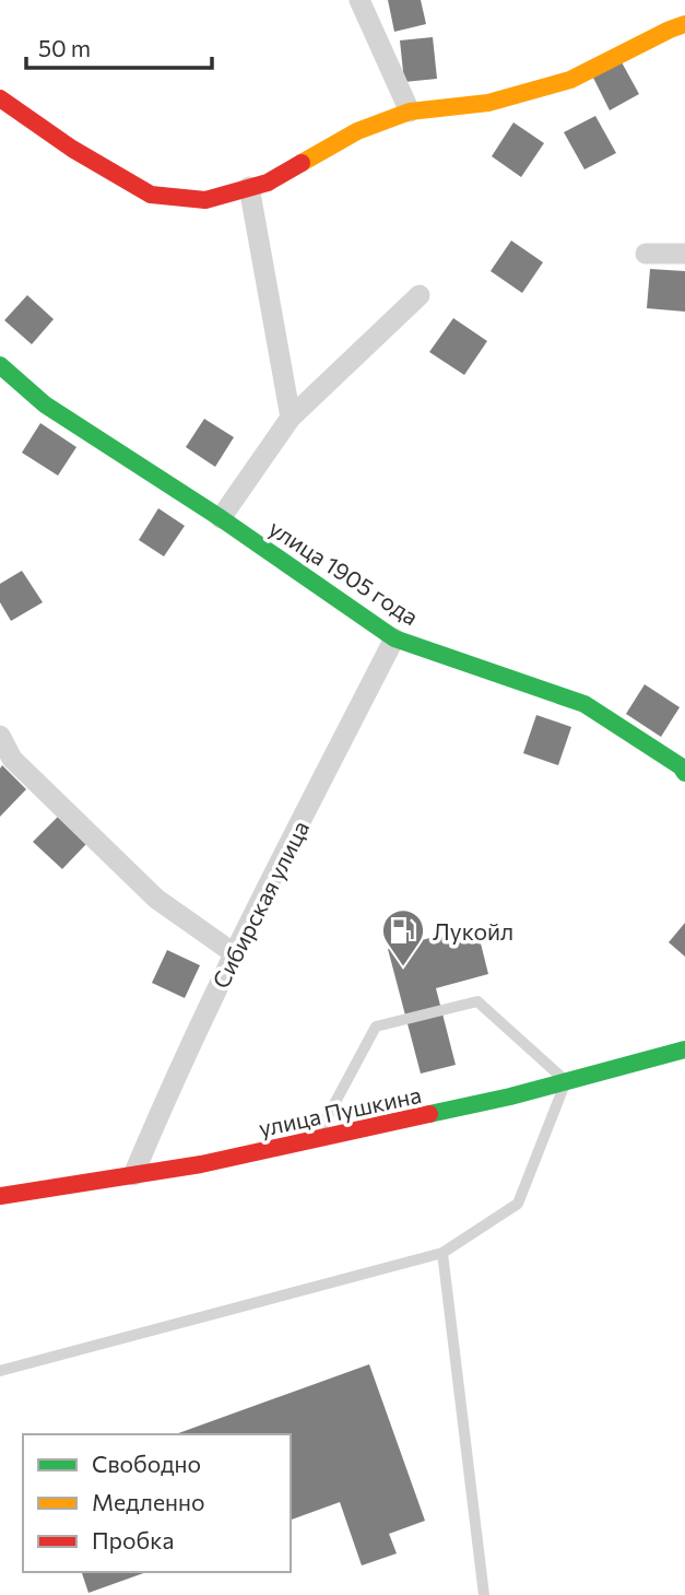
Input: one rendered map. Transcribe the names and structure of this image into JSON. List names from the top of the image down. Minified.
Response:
{"streets":{"street":["улица 1905 года","Сибирская улица","улица Пушкина"]},"crossings":[["улица 1905 года","Сибирская улица"],["Сибирская улица","улица Пушкина"]],"places":{"fuel station":["Лукойл"]},"legend":["Свободно","Медленно","Пробка"],"scale_bar":"50 m"}
